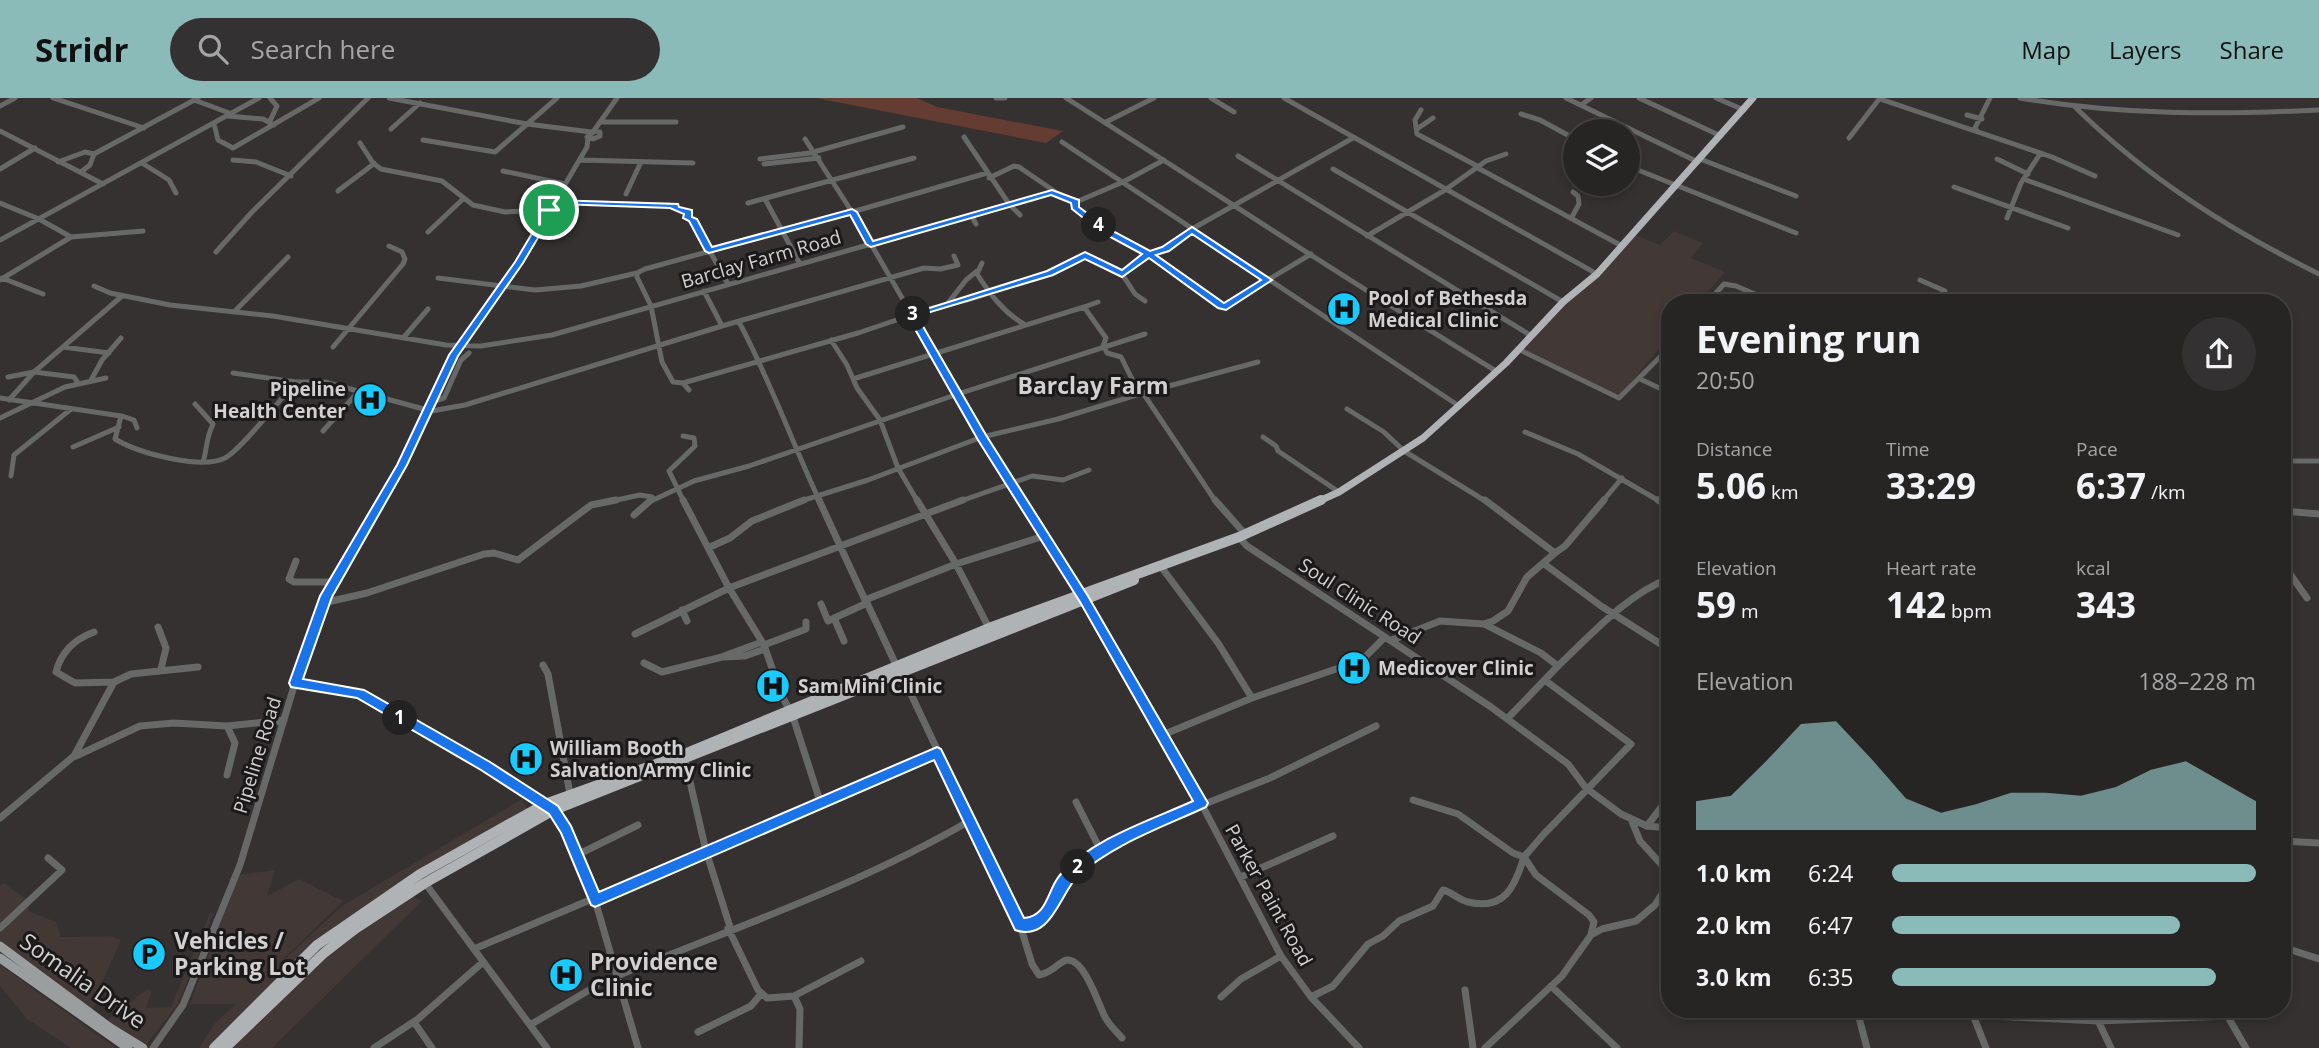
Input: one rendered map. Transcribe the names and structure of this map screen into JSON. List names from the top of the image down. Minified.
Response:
{"streets":{"main road":["Somalia Drive"],"street":["Barclay Farm Road","Soul Clinic Road","Pipeline Road","Parker Paint Road"]},"crossings":[["Barclay Farm Road","Pipeline Road"],["Barclay Farm Road","Parker Paint Road"]],"districts":["Barclay Farm"],"places":{"hospital":["Pool of Bethesda Medical Clinic","Pipeline Health Center","Medicover Clinic","Sam Mini Clinic","William Booth Salvation Army Clinic","Providence Clinic"],"parking":["Vehicles / Parking Lot"]},"page":{"header":"Stridr","search":"Search here","nav":["Map","Layers","Share"],"pins":["4","3","1","2"],"heading":["Evening run","20:50"],"stats":[["Distance","5.06 km"],["Time","33:29"],["Pace","6:37 /km"],["Elevation","59 m"],["Heart rate","142 bpm"],["kcal","343"]],"chart":["Elevation","188–228 m"],"list":[{"name":"1.0 km","note":"6:24"},{"name":"2.0 km","note":"6:47"},{"name":"3.0 km","note":"6:35"}]}}
